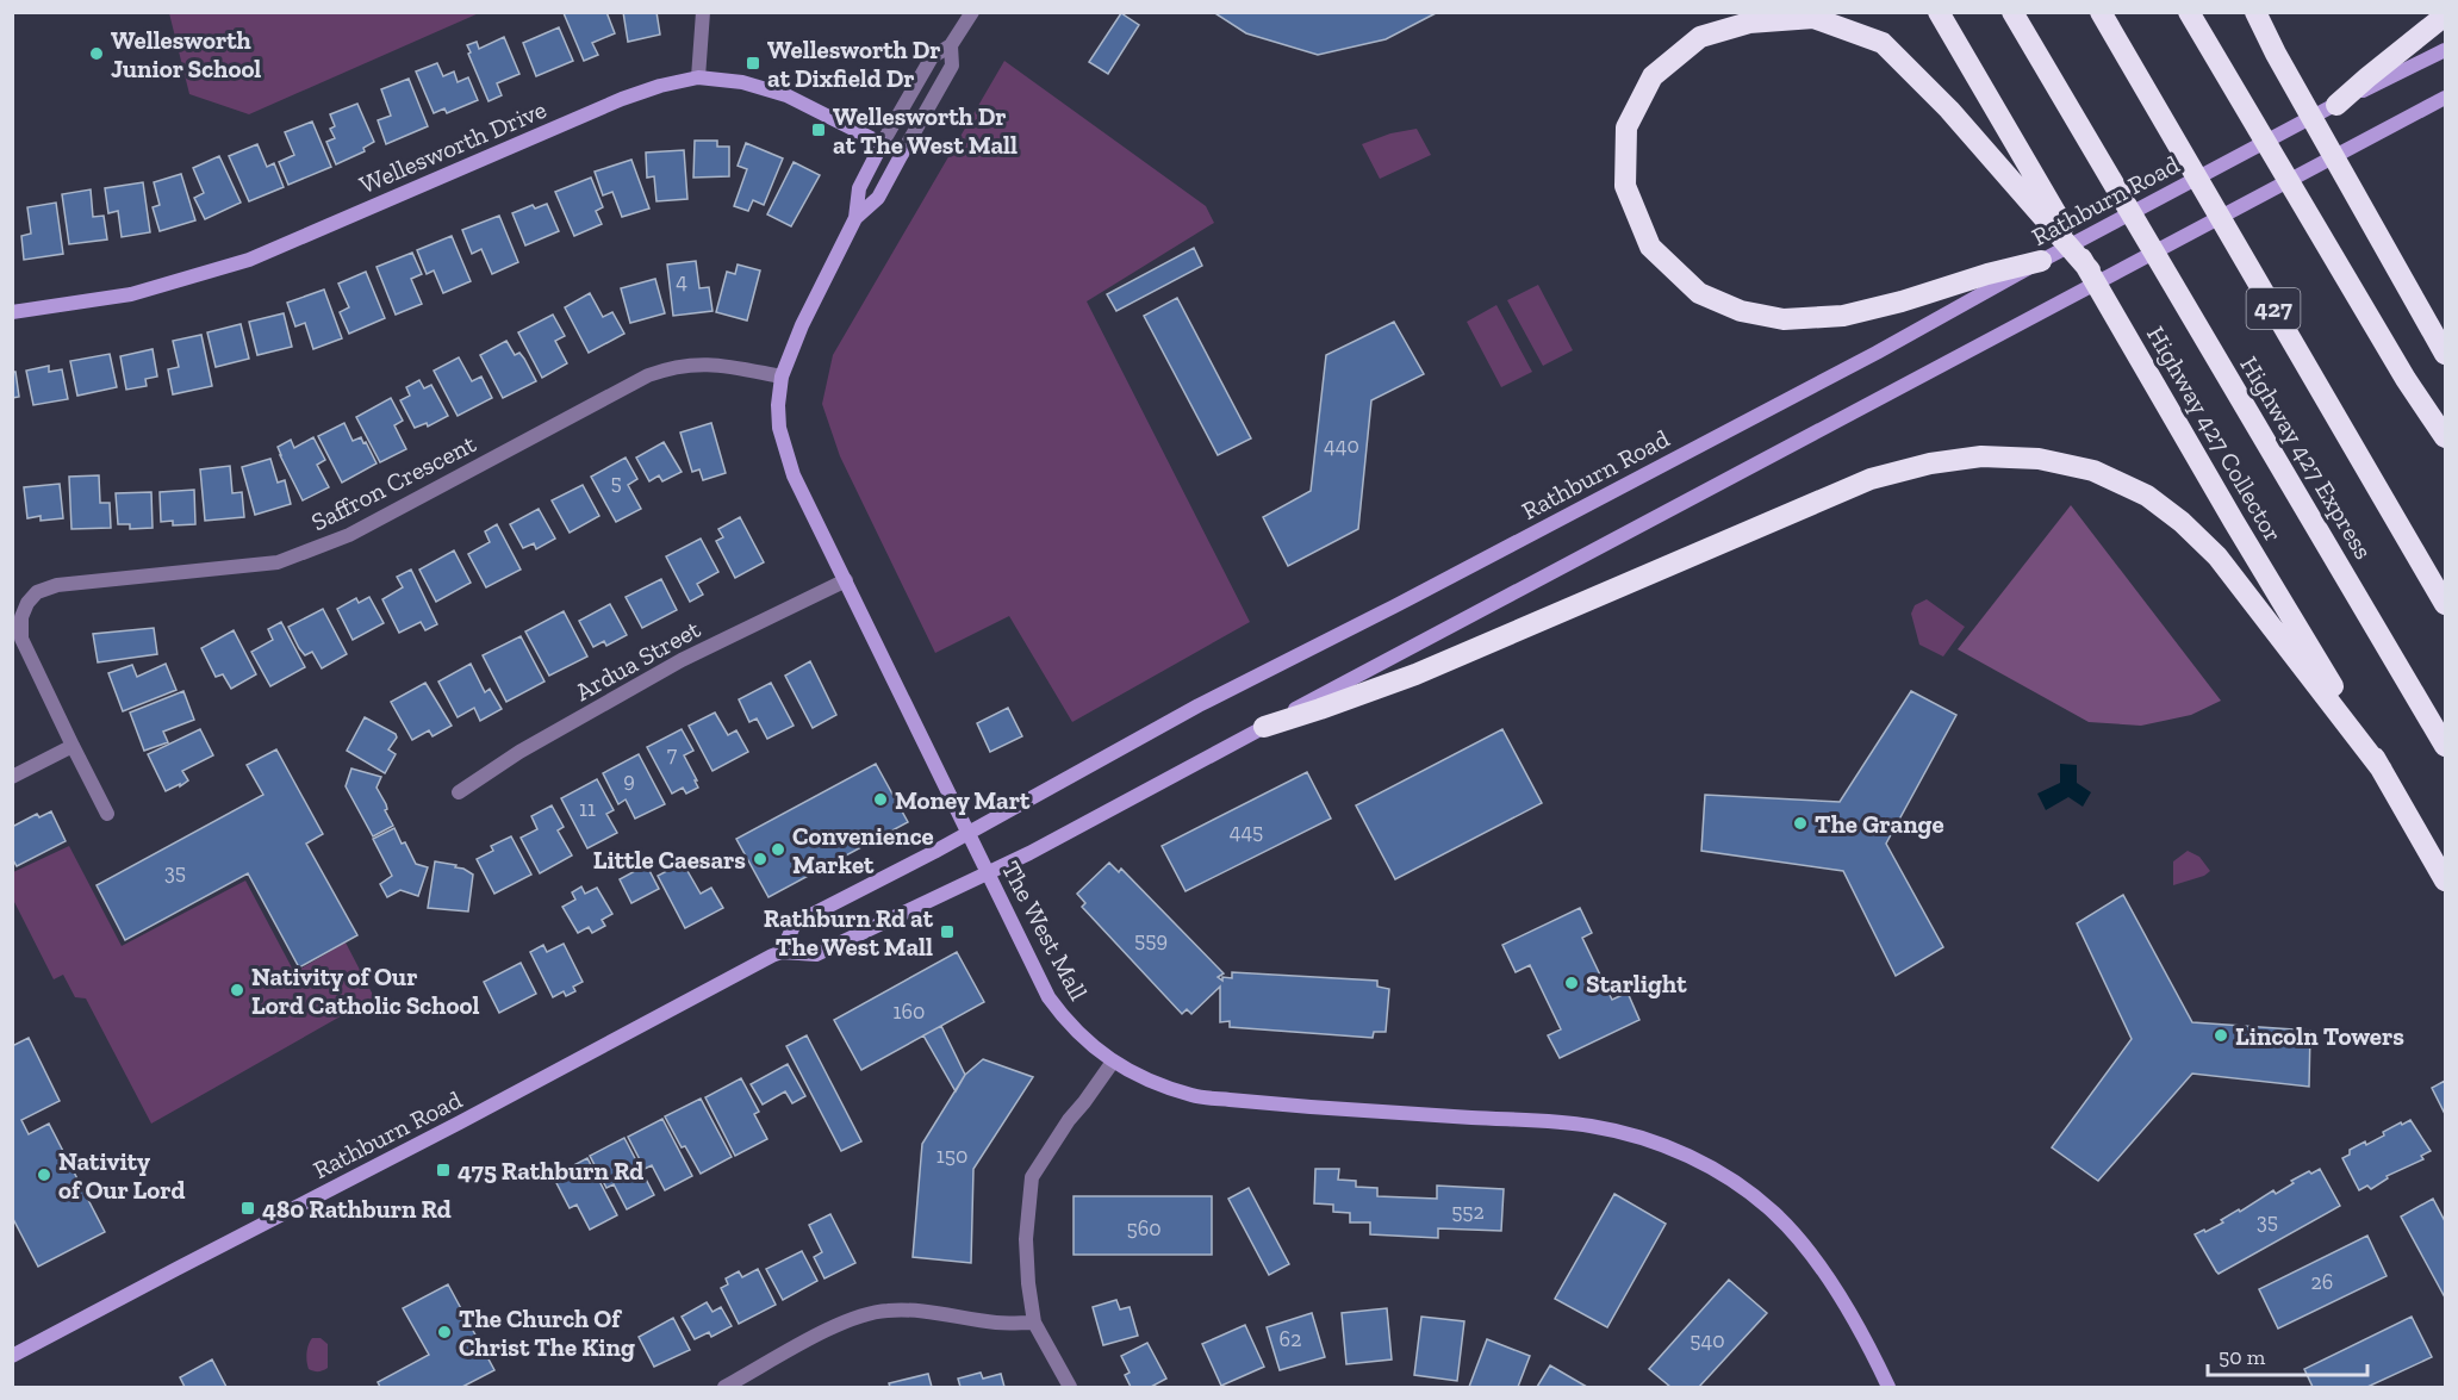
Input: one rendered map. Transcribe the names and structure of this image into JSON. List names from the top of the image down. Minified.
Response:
{"streets":{"highway":["427","Highway 427 Collector","Highway 427 Express"],"main road":["Wellesworth Drive","Rathburn Road","The West Mall"],"street":["Saffron Crescent","Ardua Street"]},"crossings":[["Wellesworth Drive","The West Mall"],["Rathburn Road","The West Mall"],["Saffron Crescent","The West Mall"],["Ardua Street","The West Mall"]],"places":{"other":["Wellesworth Junior School","Money Mart","The Grange","Convenience Market","Little Caesars","Starlight","Nativity of Our Lord Catholic School","Lincoln Towers","Nativity of Our Lord","The Church Of Christ The King"],"transit":["Wellesworth Dr at Dixfield Dr","Wellesworth Dr at The West Mall","Rathburn Rd at The West Mall","475 Rathburn Rd","480 Rathburn Rd"]},"house_numbers":["4","440","5","7","9","11","445","35","559","160","150","552","35","560","26","62","540"],"scale_bar":"50 m"}
